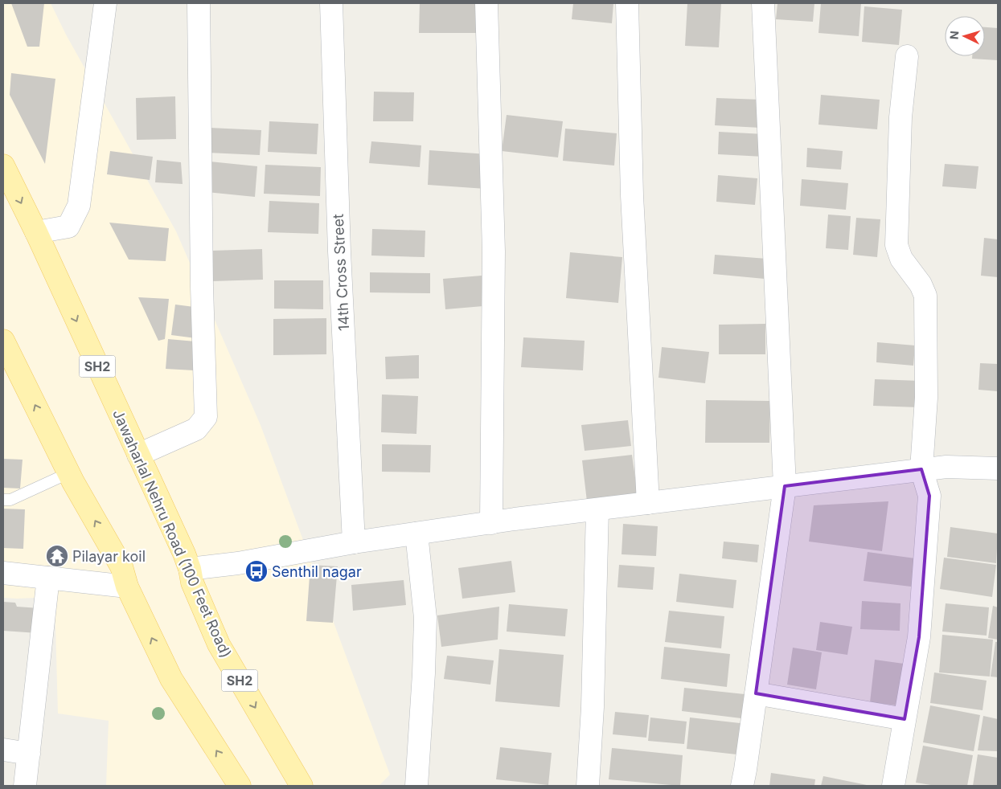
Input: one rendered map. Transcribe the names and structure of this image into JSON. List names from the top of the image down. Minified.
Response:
{"streets":{"main road":["SH2","Jawaharlal Nehru Road (100 Feet Road)"],"street":["14th Cross Street"]},"places":{"temple":["Pilayar koil"],"bus stop":["Senthil nagar"]},"north":"left"}
